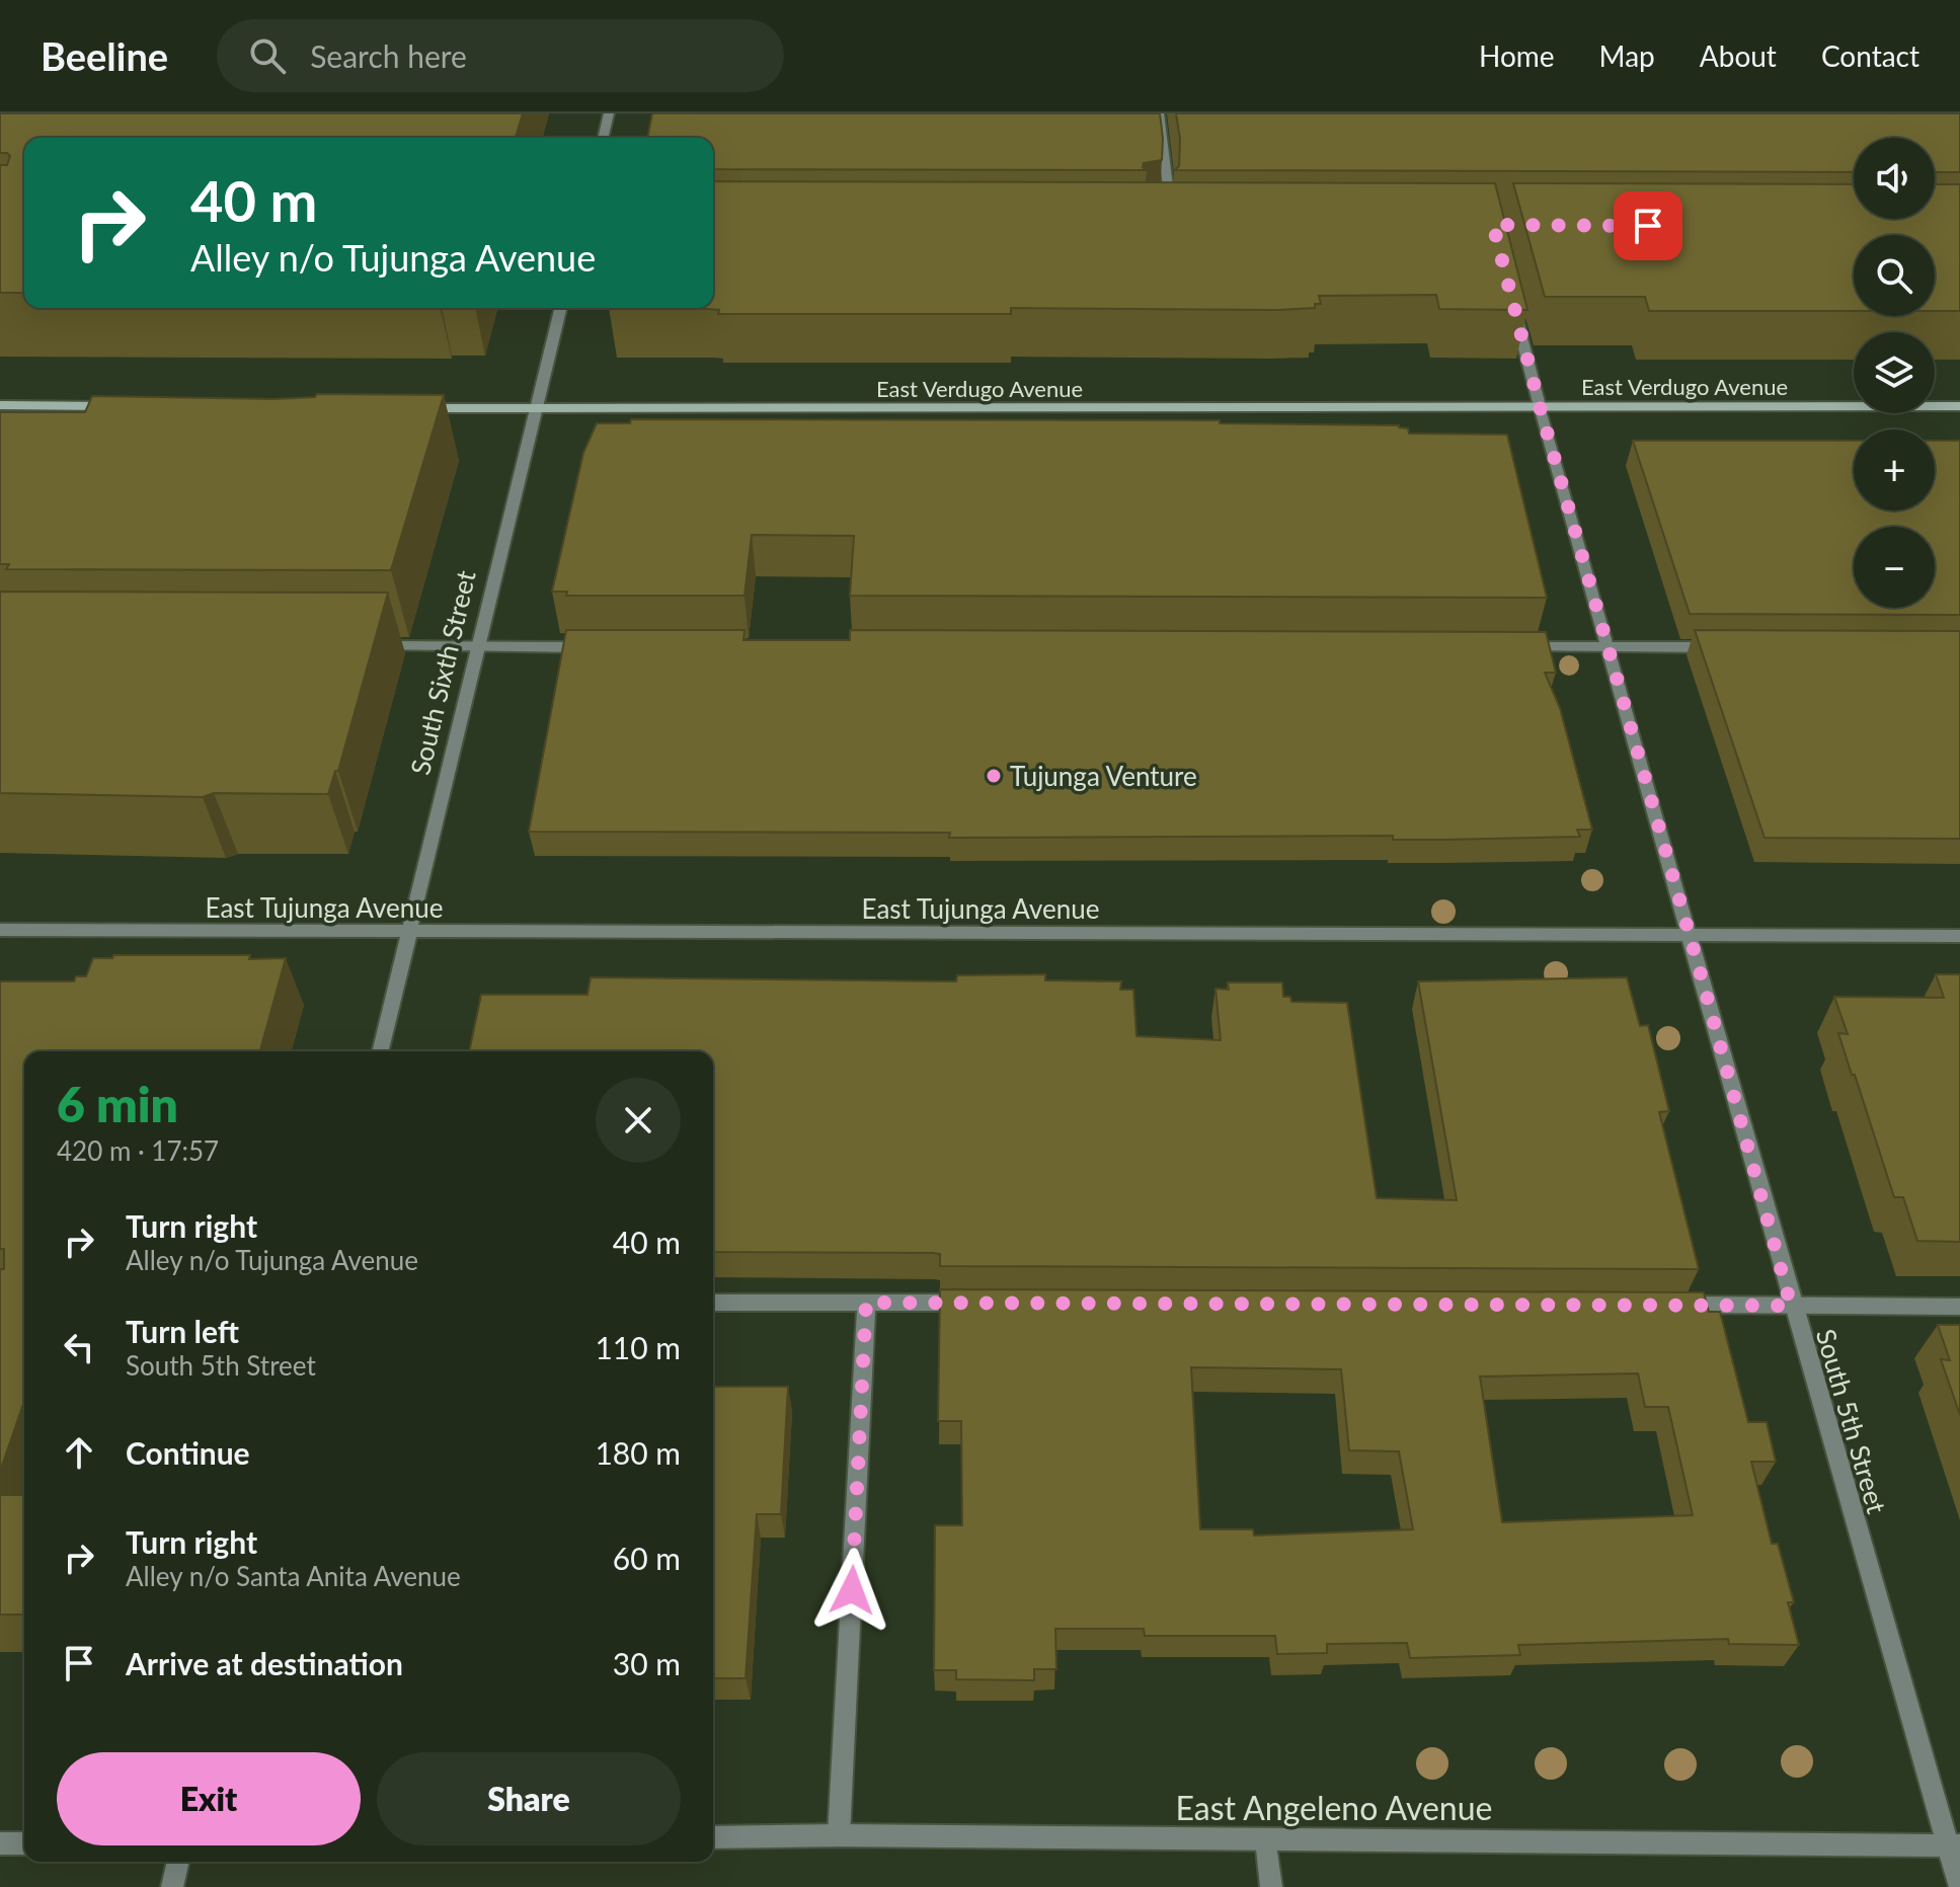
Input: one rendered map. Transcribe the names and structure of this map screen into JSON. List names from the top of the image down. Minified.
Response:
{"streets":{"street":["East Verdugo Avenue","South Sixth Street","East Tujunga Avenue","South 5th Street","East Angeleno Avenue"]},"crossings":[["East Verdugo Avenue","South Sixth Street"],["East Verdugo Avenue","South 5th Street"],["South Sixth Street","East Tujunga Avenue"],["East Tujunga Avenue","South 5th Street"],["South 5th Street","East Angeleno Avenue"]],"places":["Tujunga Venture"],"page":{"header":"Beeline","search":"Search here","nav":["Home","Map","About","Contact"],"map_buttons":["+","−"],"turn":["40 m","Alley n/o Tujunga Avenue"],"heading":["6 min","420 m · 17:57"],"list":[{"name":"Turn right","note":"Alley n/o Tujunga Avenue","value":"40 m"},{"name":"Turn left","note":"South 5th Street","value":"110 m"},{"name":"Continue","value":"180 m"},{"name":"Turn right","note":"Alley n/o Santa Anita Avenue","value":"60 m"},{"name":"Arrive at destination","value":"30 m"}],"buttons":["Exit","Share"]}}
